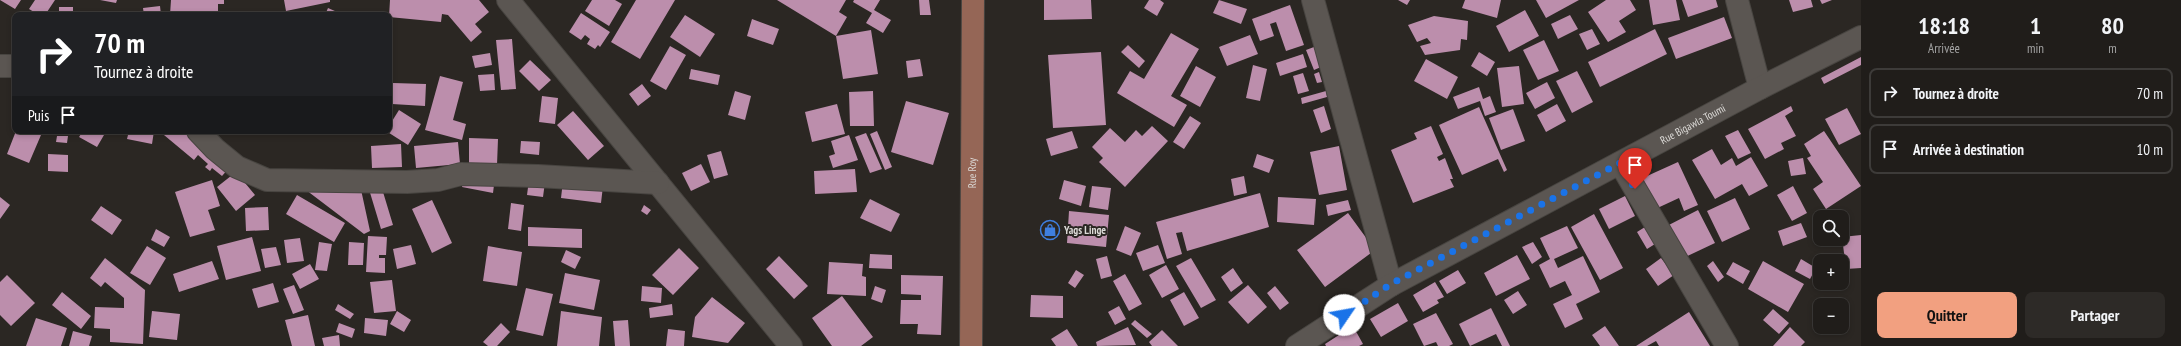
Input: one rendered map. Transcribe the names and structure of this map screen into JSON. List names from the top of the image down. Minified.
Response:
{"streets":{"main road":["Rue Roy"],"street":["Rue Bigawla Toumi"]},"places":{"shop":["Yags Linge"]},"page":{"eta":["18:18","Arrivée","1","min","80","m"],"turn":["70 m","Tournez à droite"],"list":[{"name":"Tournez à droite","value":"70 m"},{"name":"Arrivée à destination","value":"10 m"}],"then":"Puis","map_buttons":["+","−"],"buttons":["Quitter","Partager"]}}
